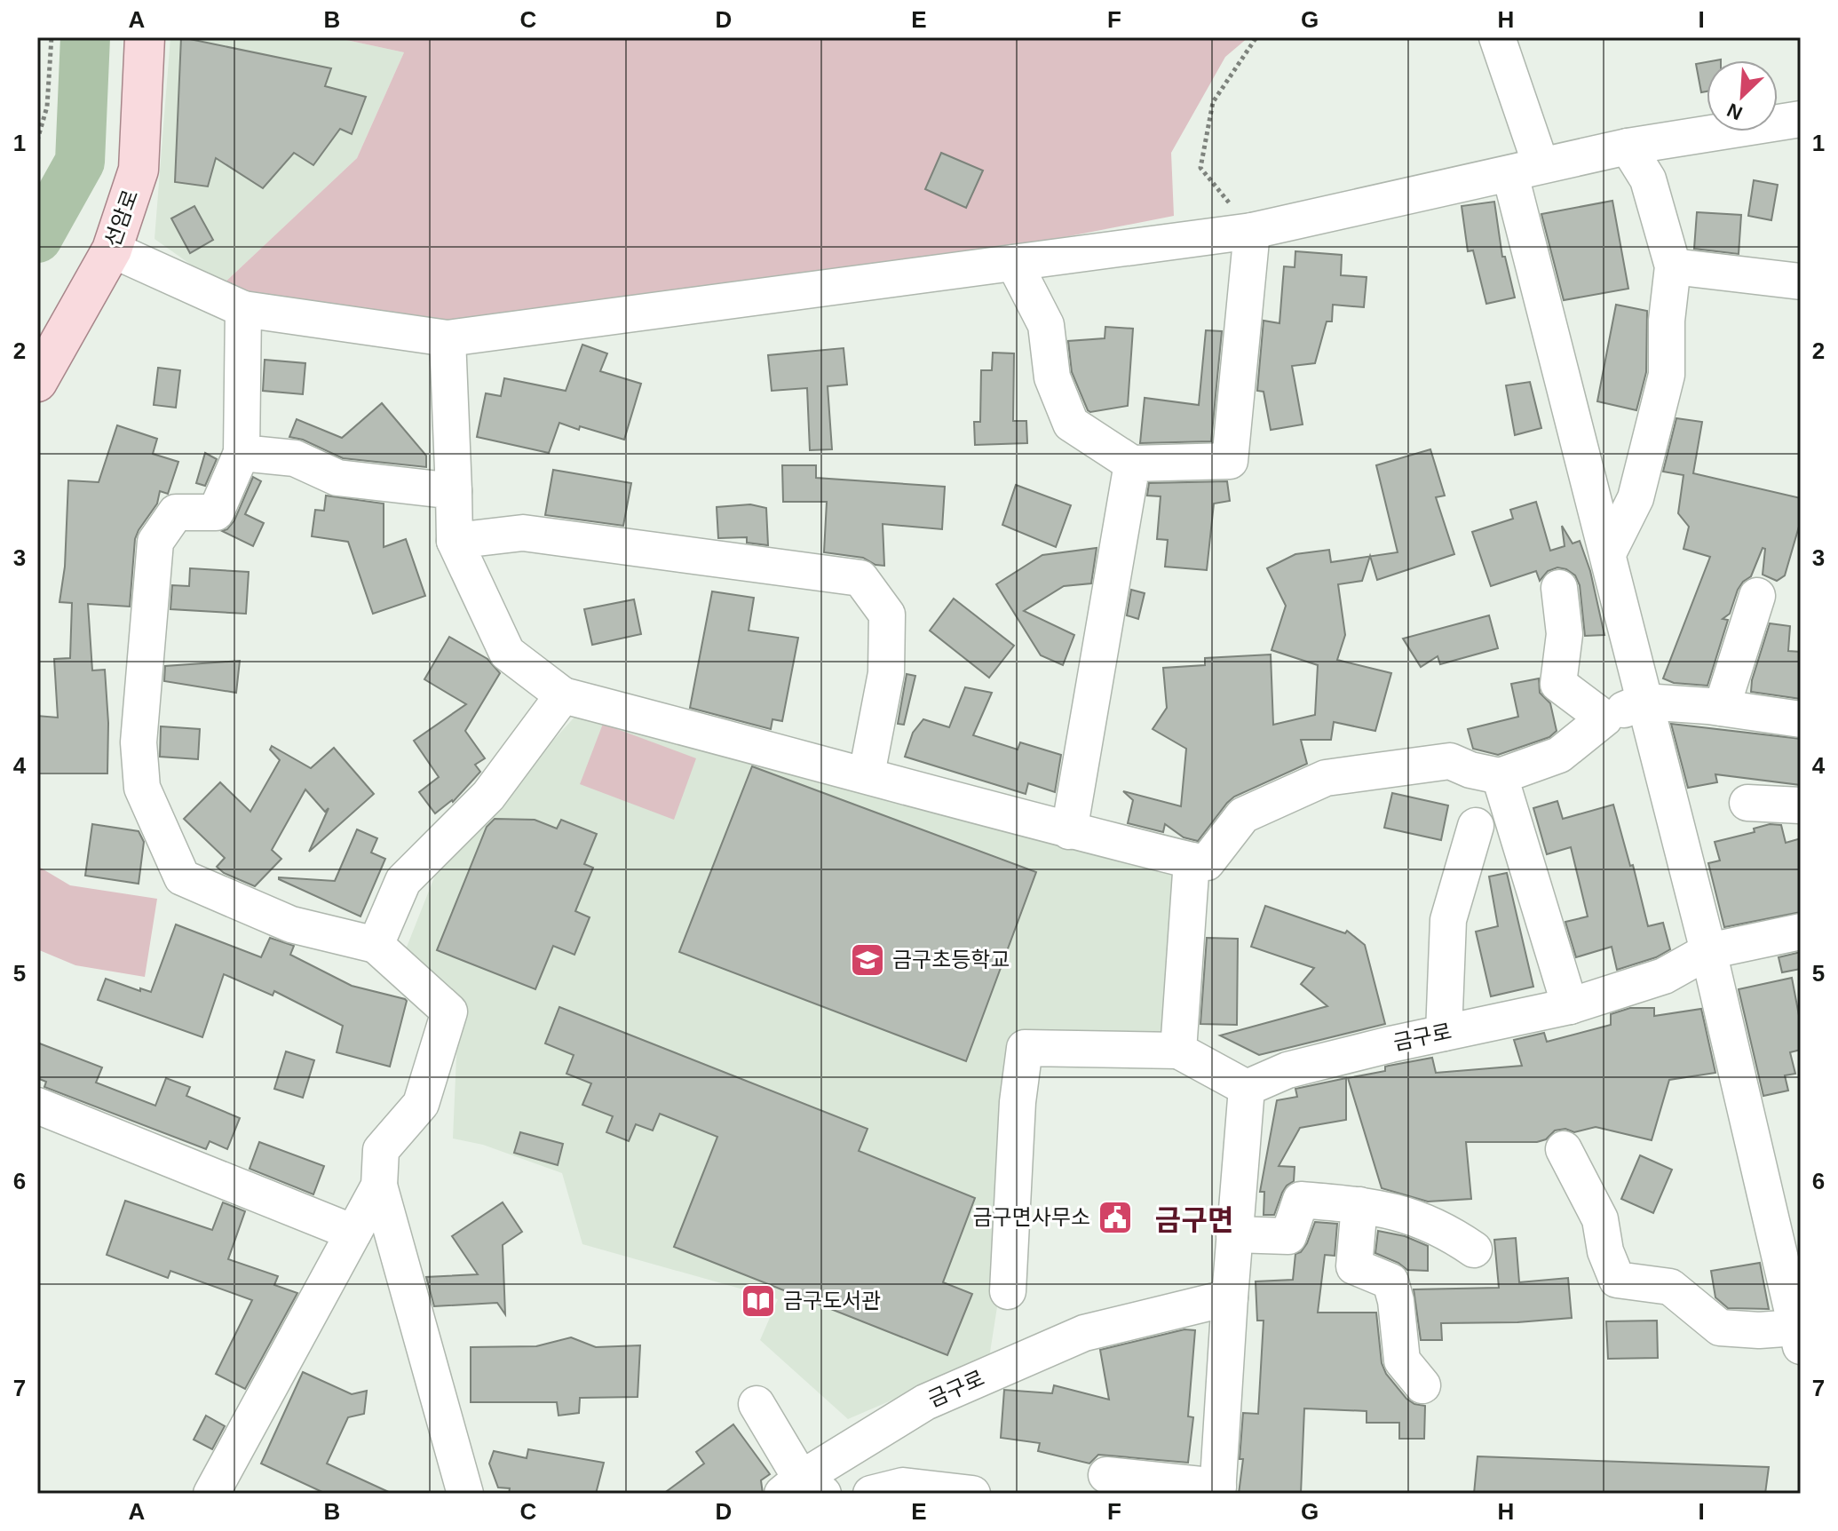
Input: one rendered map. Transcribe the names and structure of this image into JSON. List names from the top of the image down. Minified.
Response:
{"streets":{"main road":["선암로"],"street":["금구로"]},"districts":["금구면"],"places":{"school or university":["금구초등학교"],"public building":["금구면사무소"],"library":["금구도서관"]},"north":"bottom left","grid":{"columns":["A","B","C","D","E","F","G","H","I"],"rows":["1","2","3","4","5","6","7"]}}
